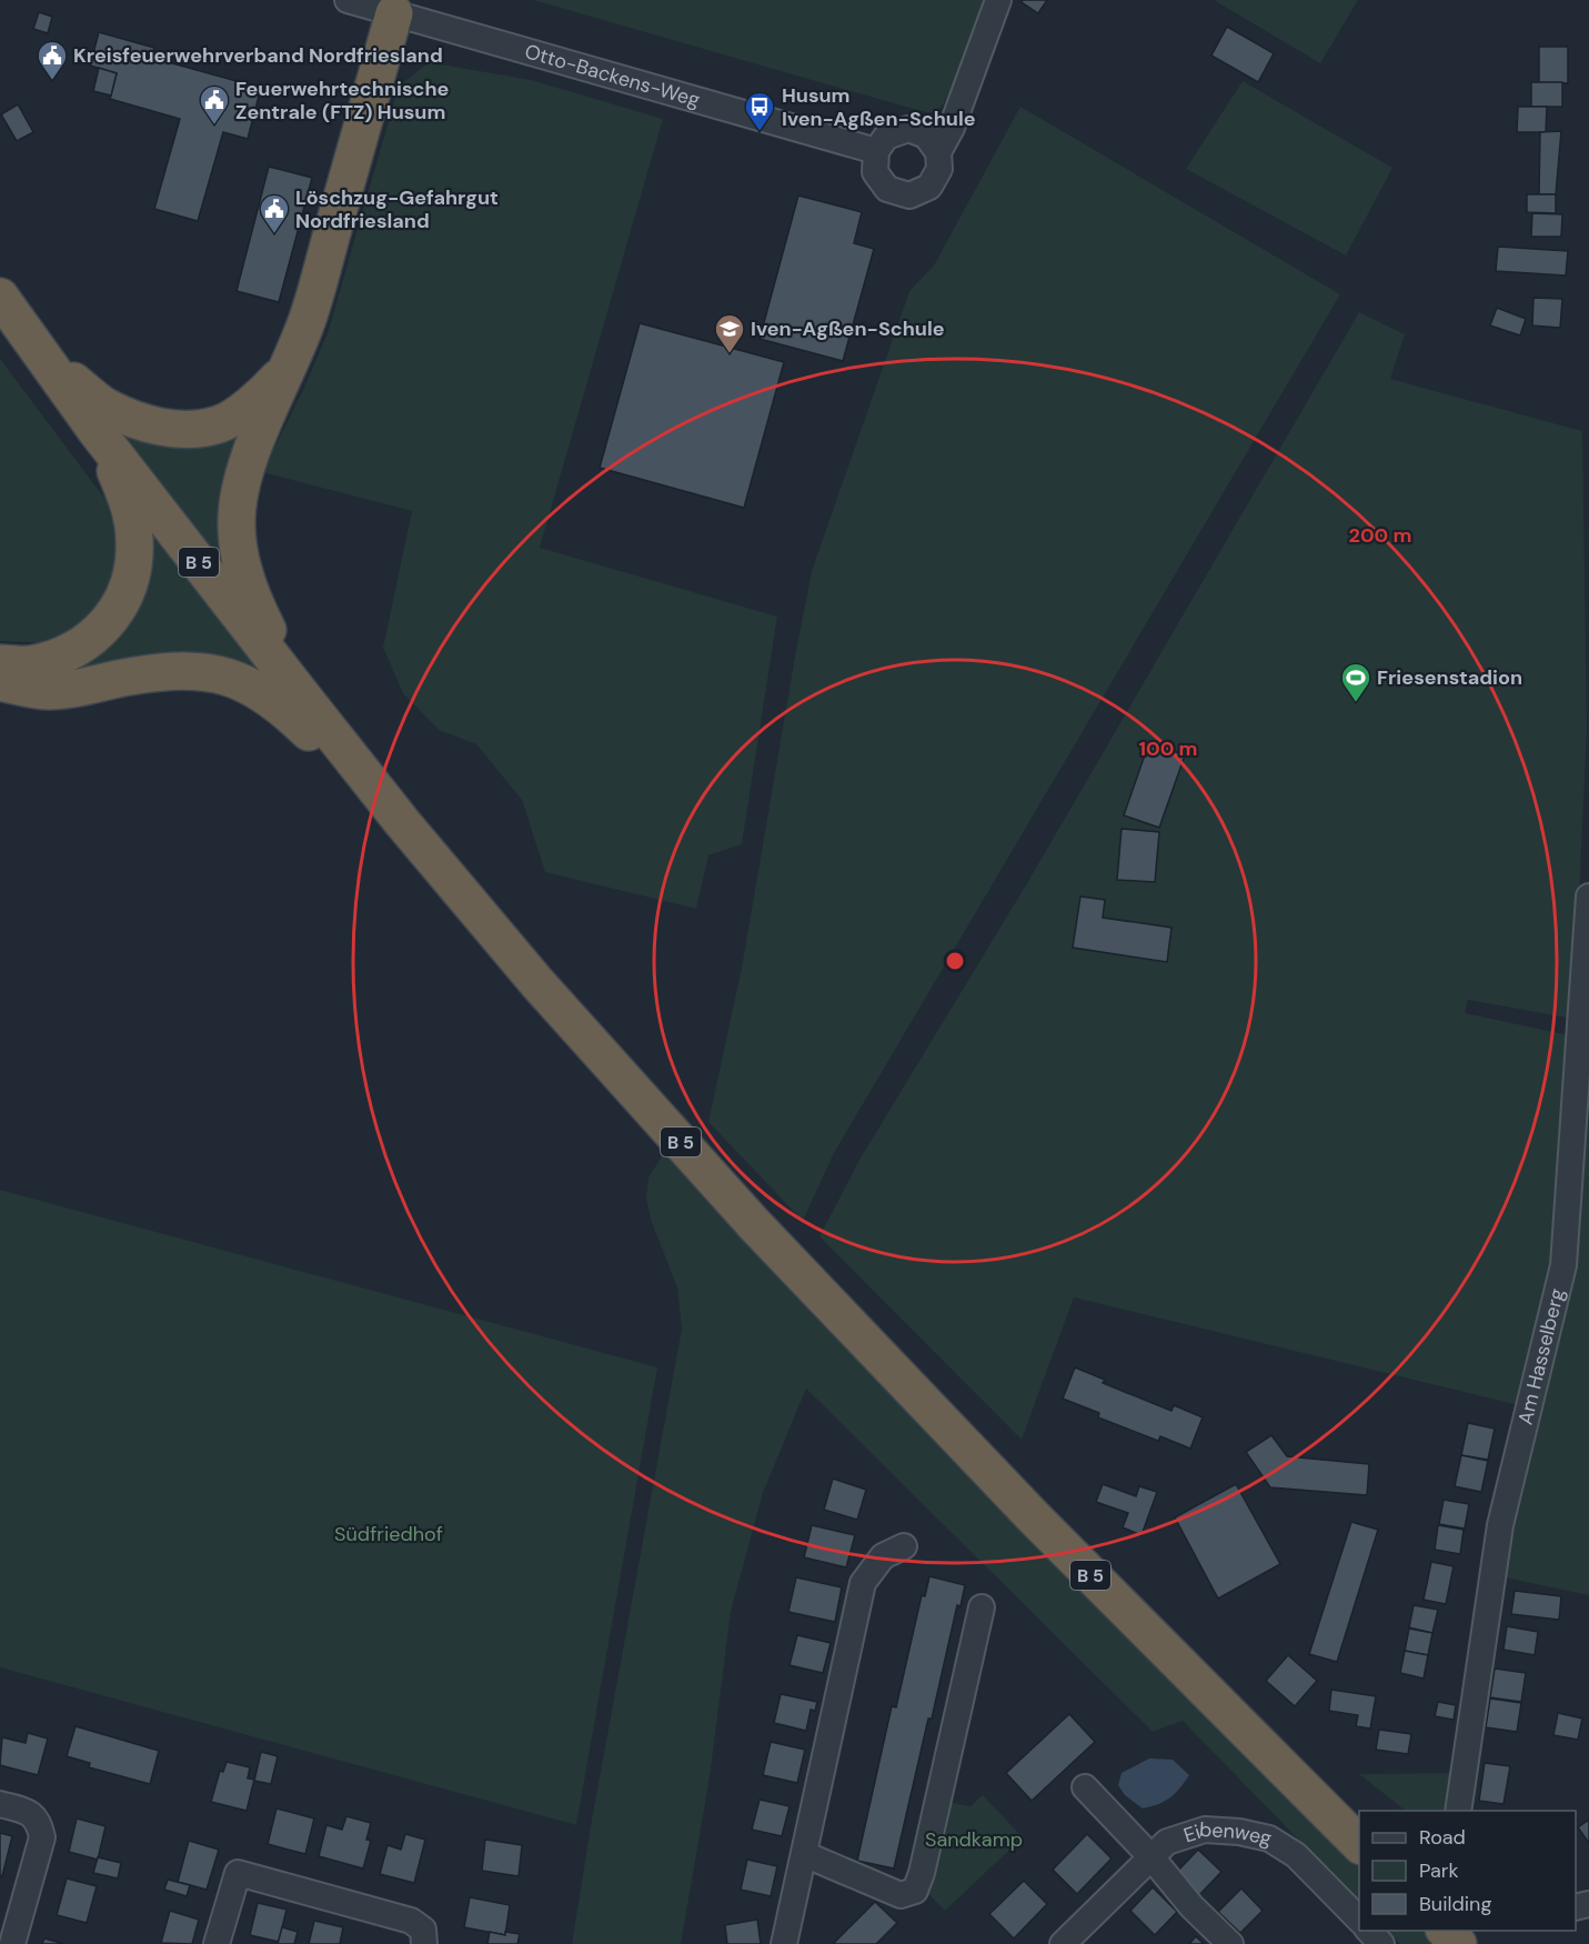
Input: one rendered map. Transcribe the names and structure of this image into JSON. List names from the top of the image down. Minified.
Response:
{"streets":{"highway":["B 5"],"street":["Otto-Backens-Weg","Am Hasselberg","Eibenweg"]},"parks":["Südfriedhof","Sandkamp"],"places":{"public building":["Kreisfeuerwehrverband Nordfriesland","Feuerwehrtechnische Zentrale (FTZ) Husum","Löschzug-Gefahrgut Nordfriesland"],"bus stop":["Husum Iven-Agßen-Schule"],"school or university":["Iven-Agßen-Schule"],"sports":["Friesenstadion"]},"legend":["Road","Park","Building"],"rings":["200 m","100 m"]}
